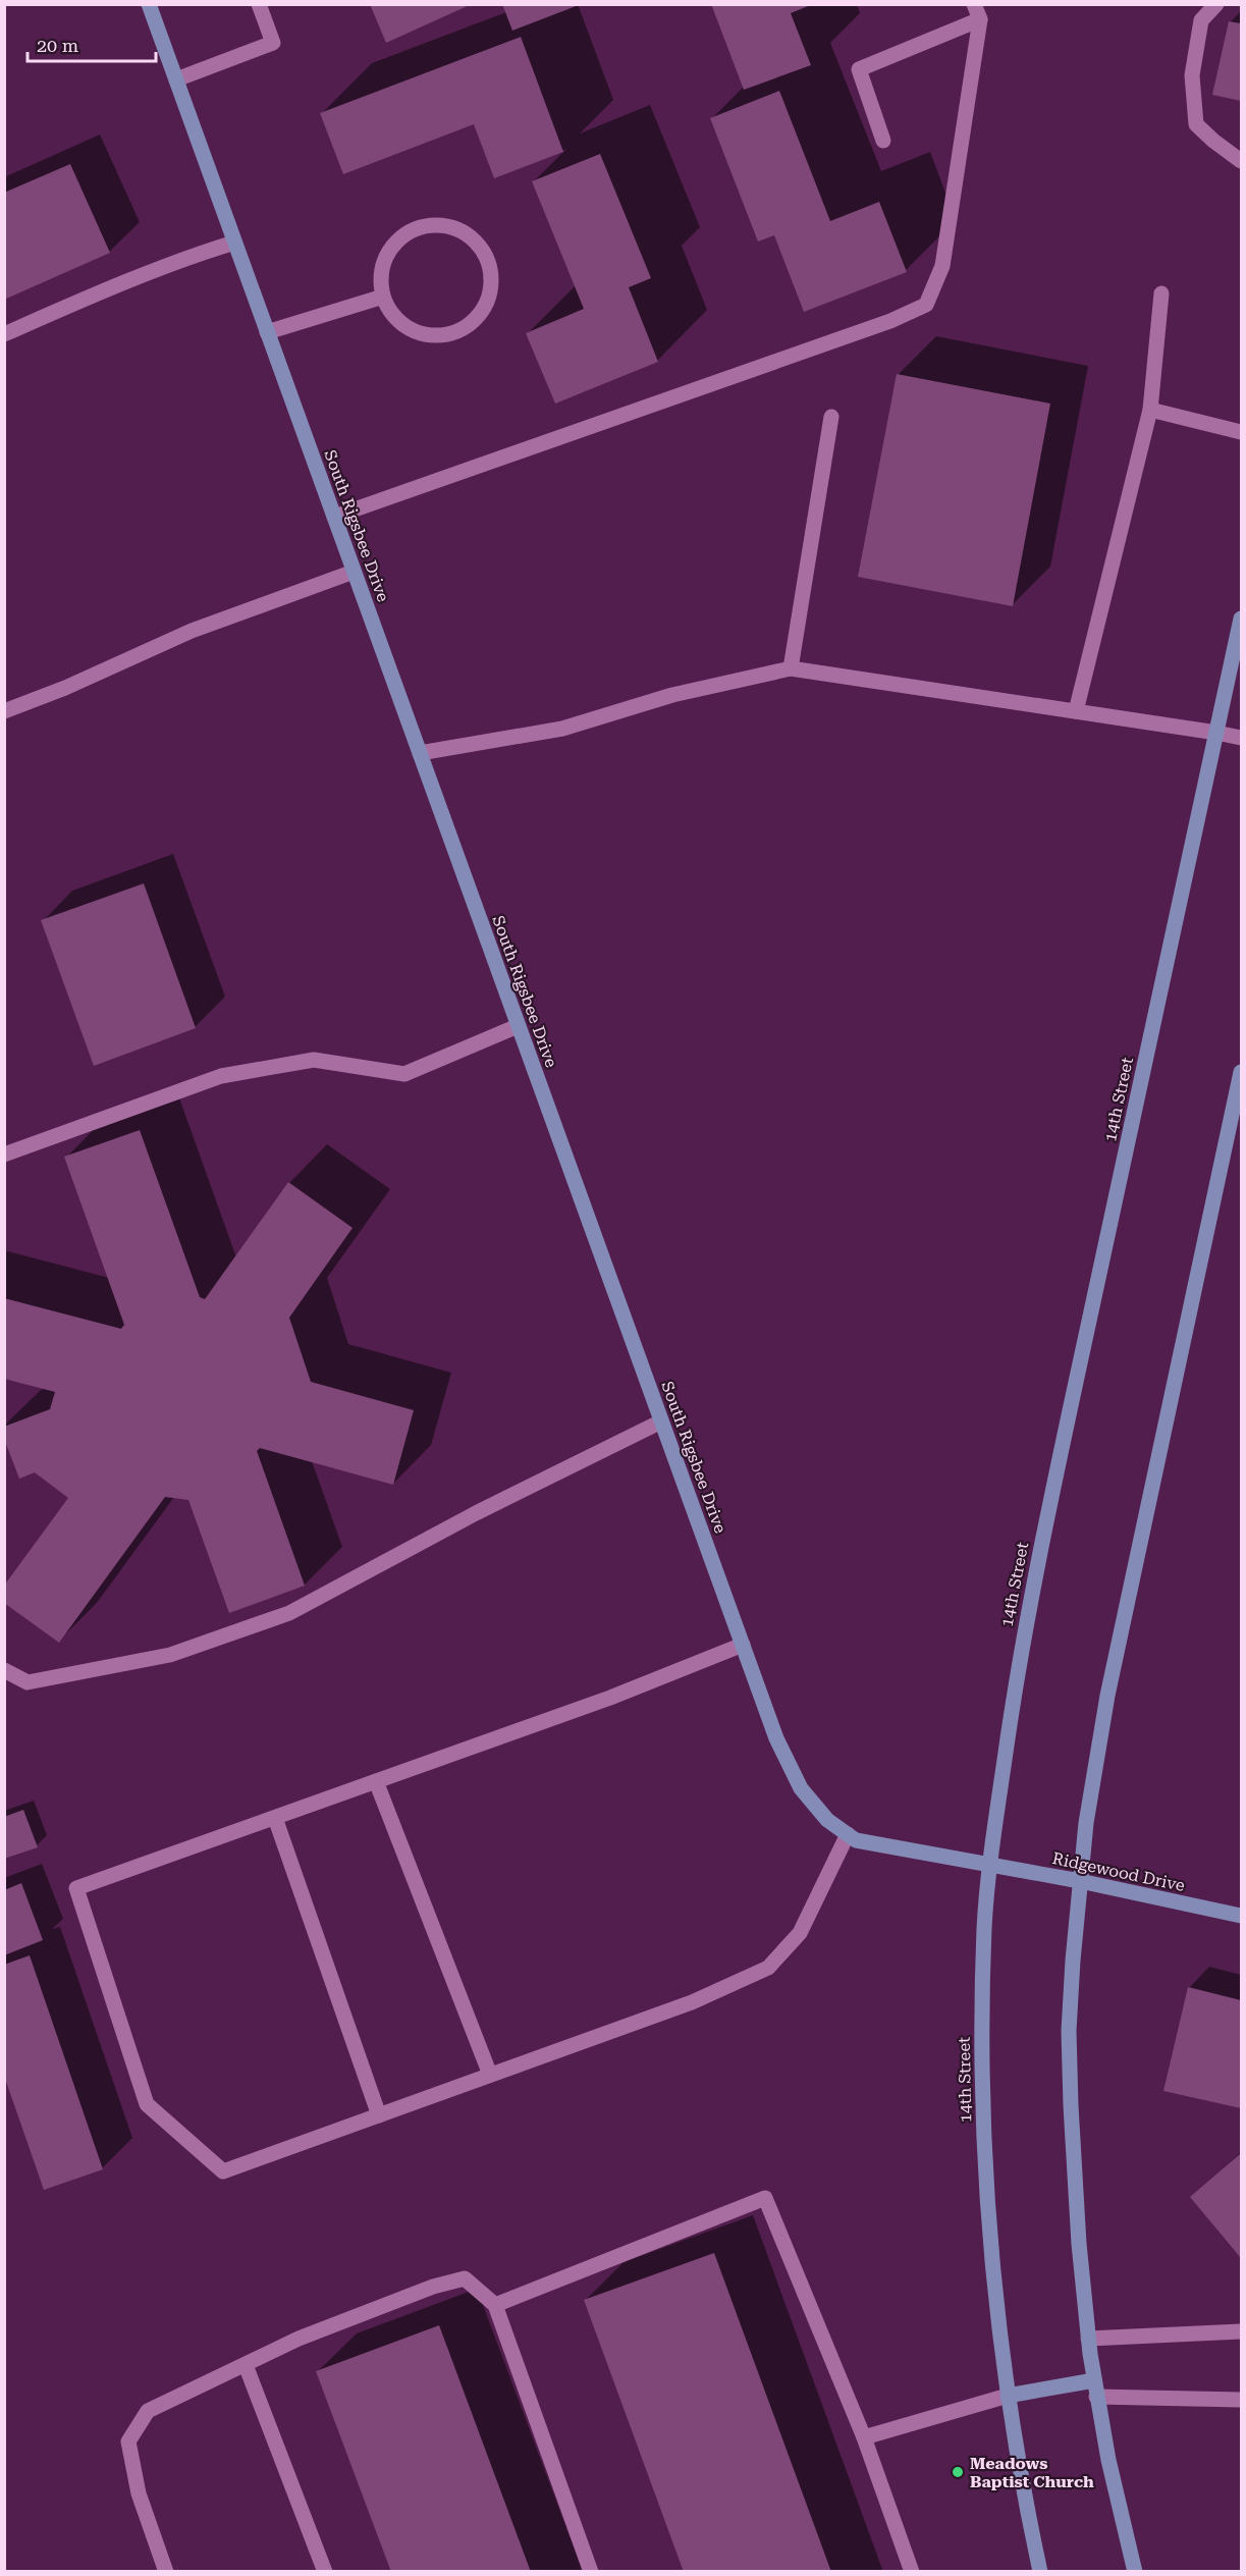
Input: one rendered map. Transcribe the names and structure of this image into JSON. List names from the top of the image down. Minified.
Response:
{"streets":{"main road":["South Rigsbee Drive","14th Street","Ridgewood Drive"]},"crossings":[["South Rigsbee Drive","14th Street"],["South Rigsbee Drive","Ridgewood Drive"],["14th Street","Ridgewood Drive"]],"places":["Meadows Baptist Church"],"scale_bar":"20 m"}
